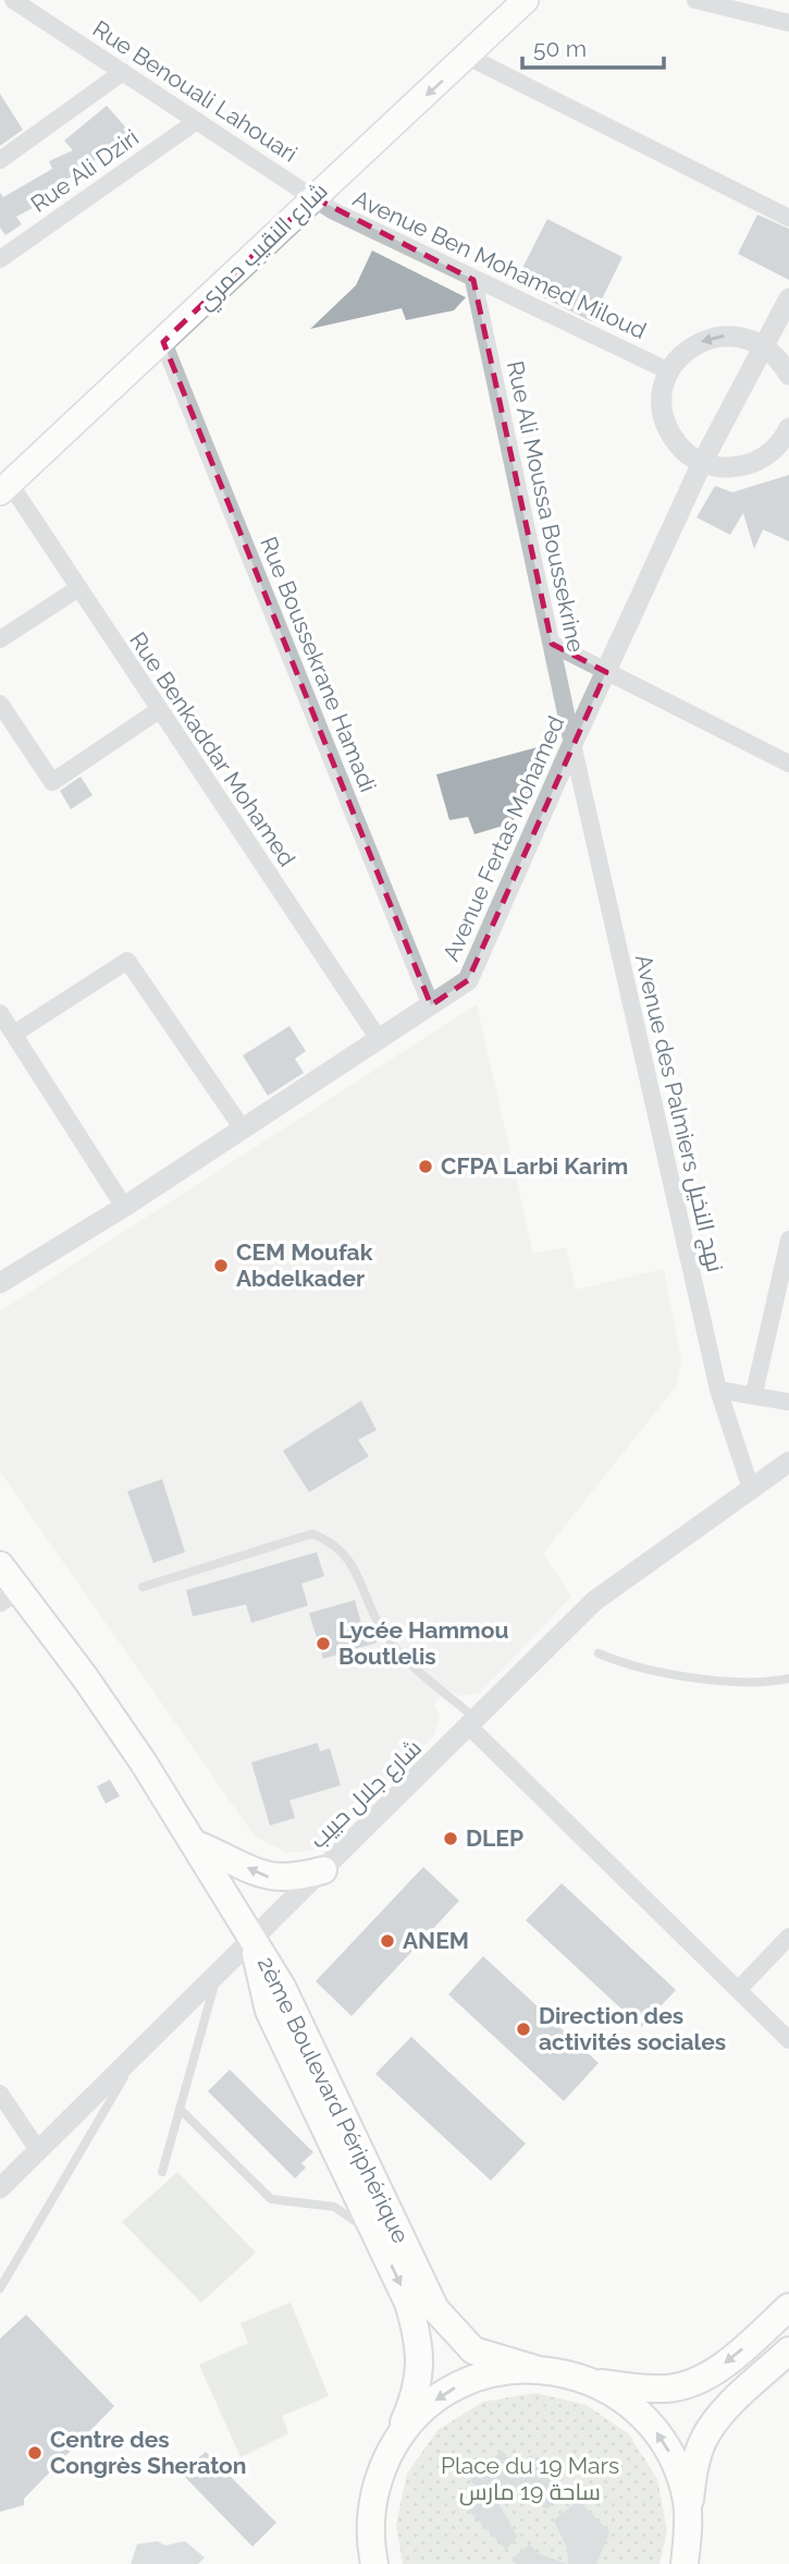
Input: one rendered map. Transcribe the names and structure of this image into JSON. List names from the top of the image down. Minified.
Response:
{"streets":{"main road":["شارع النقيب حمري","2ème Boulevard Périphérique"],"street":["Rue Benouali Lahouari","Rue Ali Dziri","Avenue Ben Mohamed Miloud","Rue Ali Moussa Boussekrine","Rue Boussekrane Hamadi","Rue Benkaddar Mohamed","Avenue Fertas Mohamed","Avenue des Palmiers نهج النخيل","شارع جلال حبيب"]},"crossings":[["Rue Benouali Lahouari","Rue Ali Dziri"],["Rue Benouali Lahouari","شارع النقيب حمري"],["Rue Benouali Lahouari","Avenue Ben Mohamed Miloud"],["شارع النقيب حمري","Avenue Ben Mohamed Miloud"],["شارع النقيب حمري","Rue Boussekrane Hamadi"],["شارع النقيب حمري","Rue Benkaddar Mohamed"],["Avenue Ben Mohamed Miloud","Rue Ali Moussa Boussekrine"],["Rue Ali Moussa Boussekrine","Avenue Fertas Mohamed"],["Rue Ali Moussa Boussekrine","Avenue des Palmiers نهج النخيل"],["Rue Boussekrane Hamadi","Avenue Fertas Mohamed"],["Rue Benkaddar Mohamed","Avenue Fertas Mohamed"],["Avenue Fertas Mohamed","Avenue des Palmiers نهج النخيل"],["Avenue des Palmiers نهج النخيل","شارع جلال حبيب"],["شارع جلال حبيب","2ème Boulevard Périphérique"]],"parks":["Place du 19 Mars ساحة 19 مارس"],"places":["CFPA Larbi Karim","CEM Moufak Abdelkader","Lycée Hammou Boutlelis","DLEP","ANEM","Direction des activités sociales","Centre des Congrès Sheraton"],"scale_bar":"50 m"}
